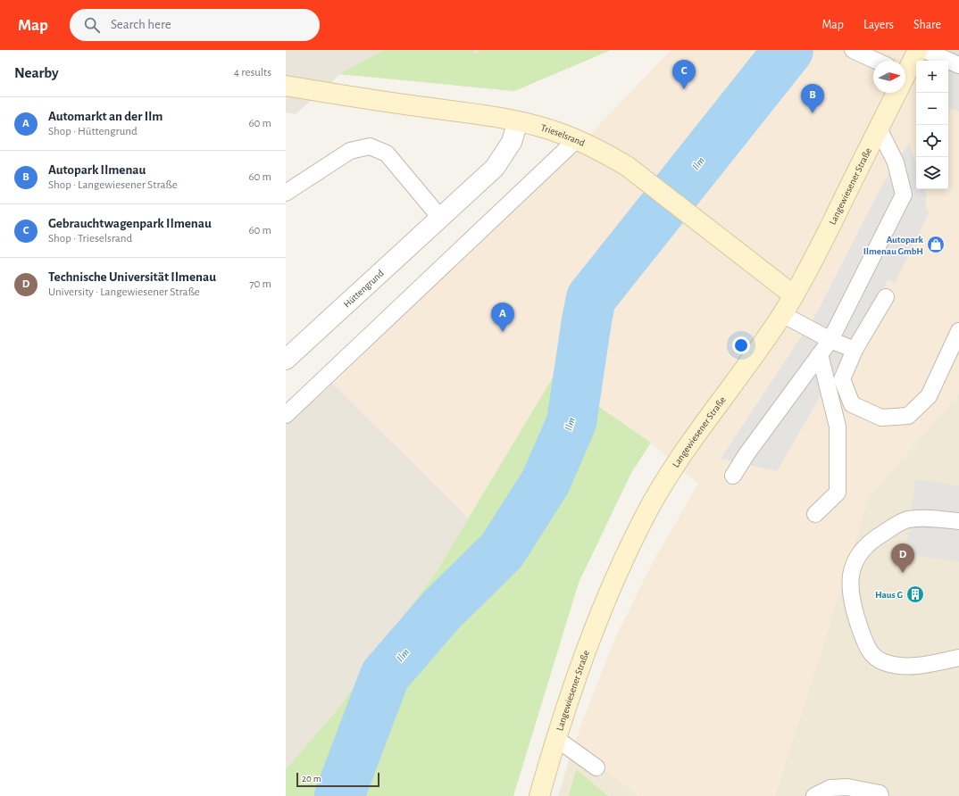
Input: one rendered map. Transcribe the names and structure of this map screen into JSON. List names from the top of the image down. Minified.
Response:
{"streets":{"main road":["Trieselsrand","Langewiesener Straße"],"street":["Hüttengrund"]},"crossings":[["Trieselsrand","Langewiesener Straße"],["Trieselsrand","Hüttengrund"]],"water":["Ilm"],"places":{"shop":["Autopark Ilmenau GmbH"],"building":["Haus G"]},"scale_bar":"20 m","north":"right","page":{"header":"Map","search":"Search here","nav":["Map","Layers","Share"],"heading":["Nearby","4 results"],"pins":["C","B","A","D"],"map_buttons":["+","−"],"list":[{"mark":"A","name":"Automarkt an der Ilm","note":"Shop · Hüttengrund","value":"60 m"},{"mark":"B","name":"Autopark Ilmenau","note":"Shop · Langewiesener Straße","value":"60 m"},{"mark":"C","name":"Gebrauchtwagenpark Ilmenau","note":"Shop · Trieselsrand","value":"60 m"},{"mark":"D","name":"Technische Universität Ilmenau","note":"University · Langewiesener Straße","value":"70 m"}],"scale":"20 m"}}
